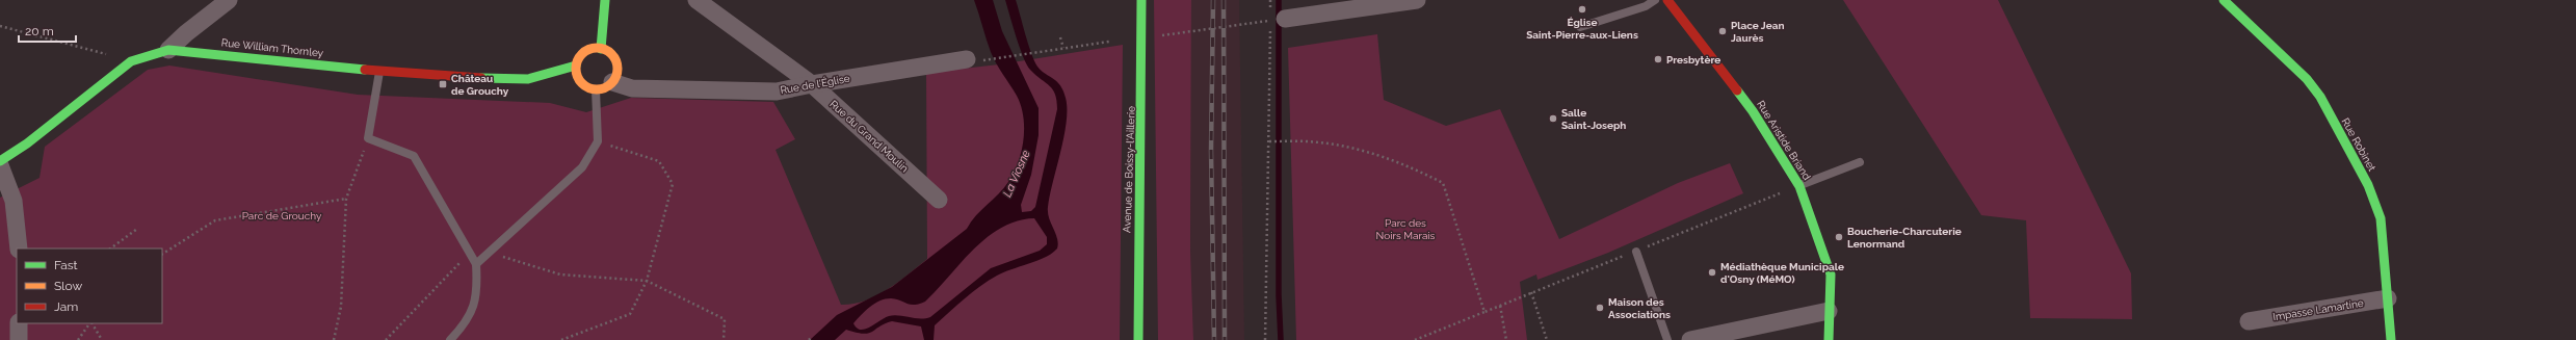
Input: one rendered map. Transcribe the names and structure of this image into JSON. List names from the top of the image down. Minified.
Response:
{"streets":{"street":["Rue William Thornley","Rue de l'Église","Rue du Grand Moulin","Rue Aristide Briand","Rue Robinet","Avenue de Boissy-l'Aillerie","Impasse Lamartine"]},"crossings":[["Rue William Thornley","Rue de l'Église"],["Rue de l'Église","Rue du Grand Moulin"],["Rue Robinet","Impasse Lamartine"]],"water":["La Viosne"],"parks":["Parc de Grouchy","Parc des Noirs Marais"],"places":{"other":["Église Saint-Pierre-aux-Liens","Place Jean Jaurès","Presbytère","Salle Saint-Joseph","Boucherie-Charcuterie Lenormand","Médiathèque Municipale d'Osny (MéMO)","Maison des Associations"],"transit":["Château de Grouchy"]},"legend":["Fast","Slow","Jam"],"scale_bar":"20 m"}
